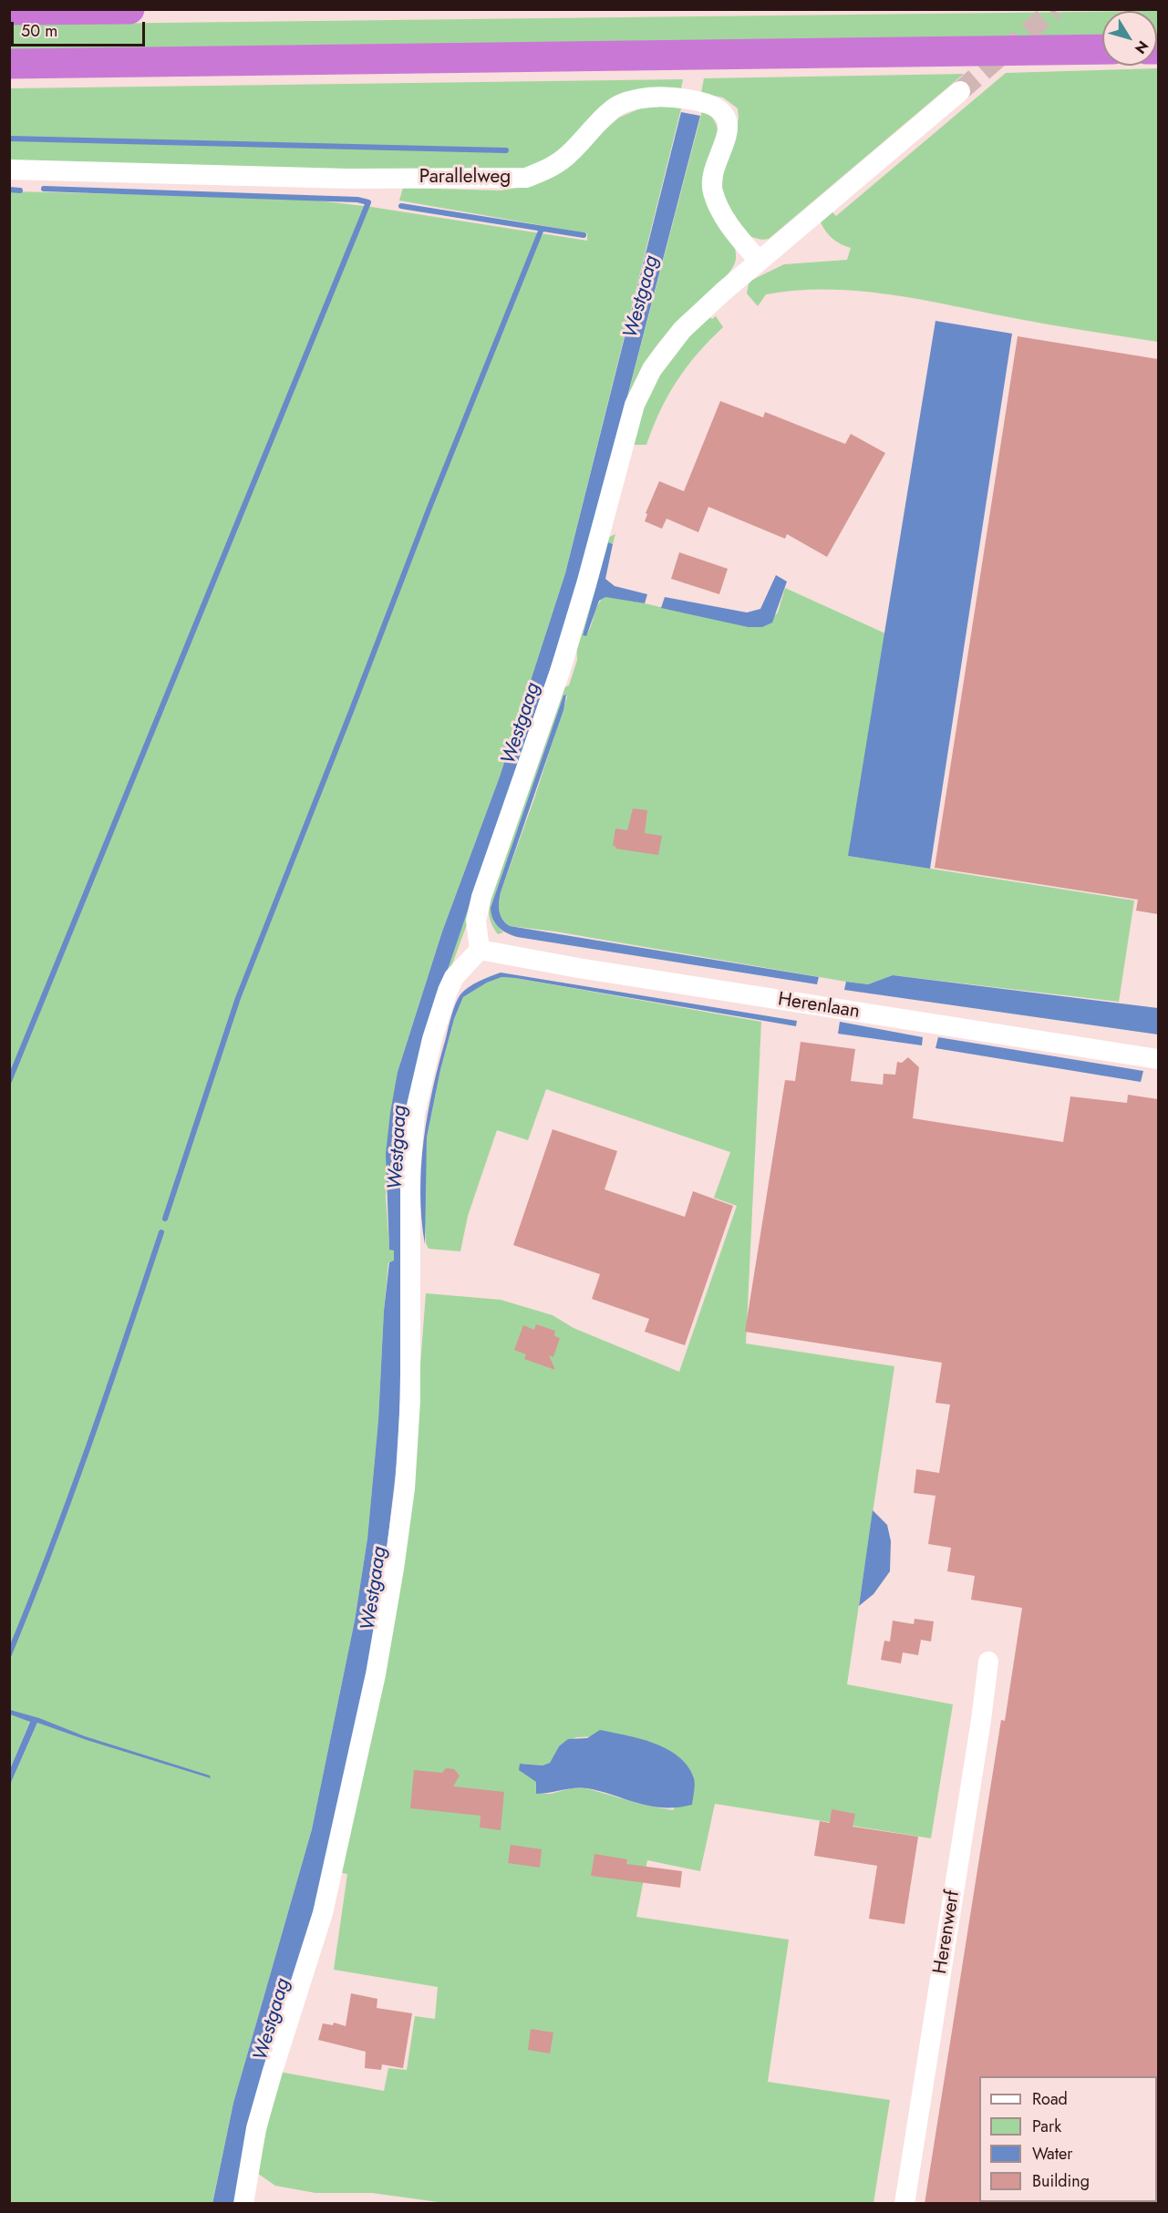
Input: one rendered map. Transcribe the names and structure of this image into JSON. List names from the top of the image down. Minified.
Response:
{"streets":{"street":["Parallelweg","Herenlaan","Herenwerf"]},"water":["Westgaag"],"legend":["Road","Park","Water","Building"],"scale_bar":"50 m","north":"bottom right"}
